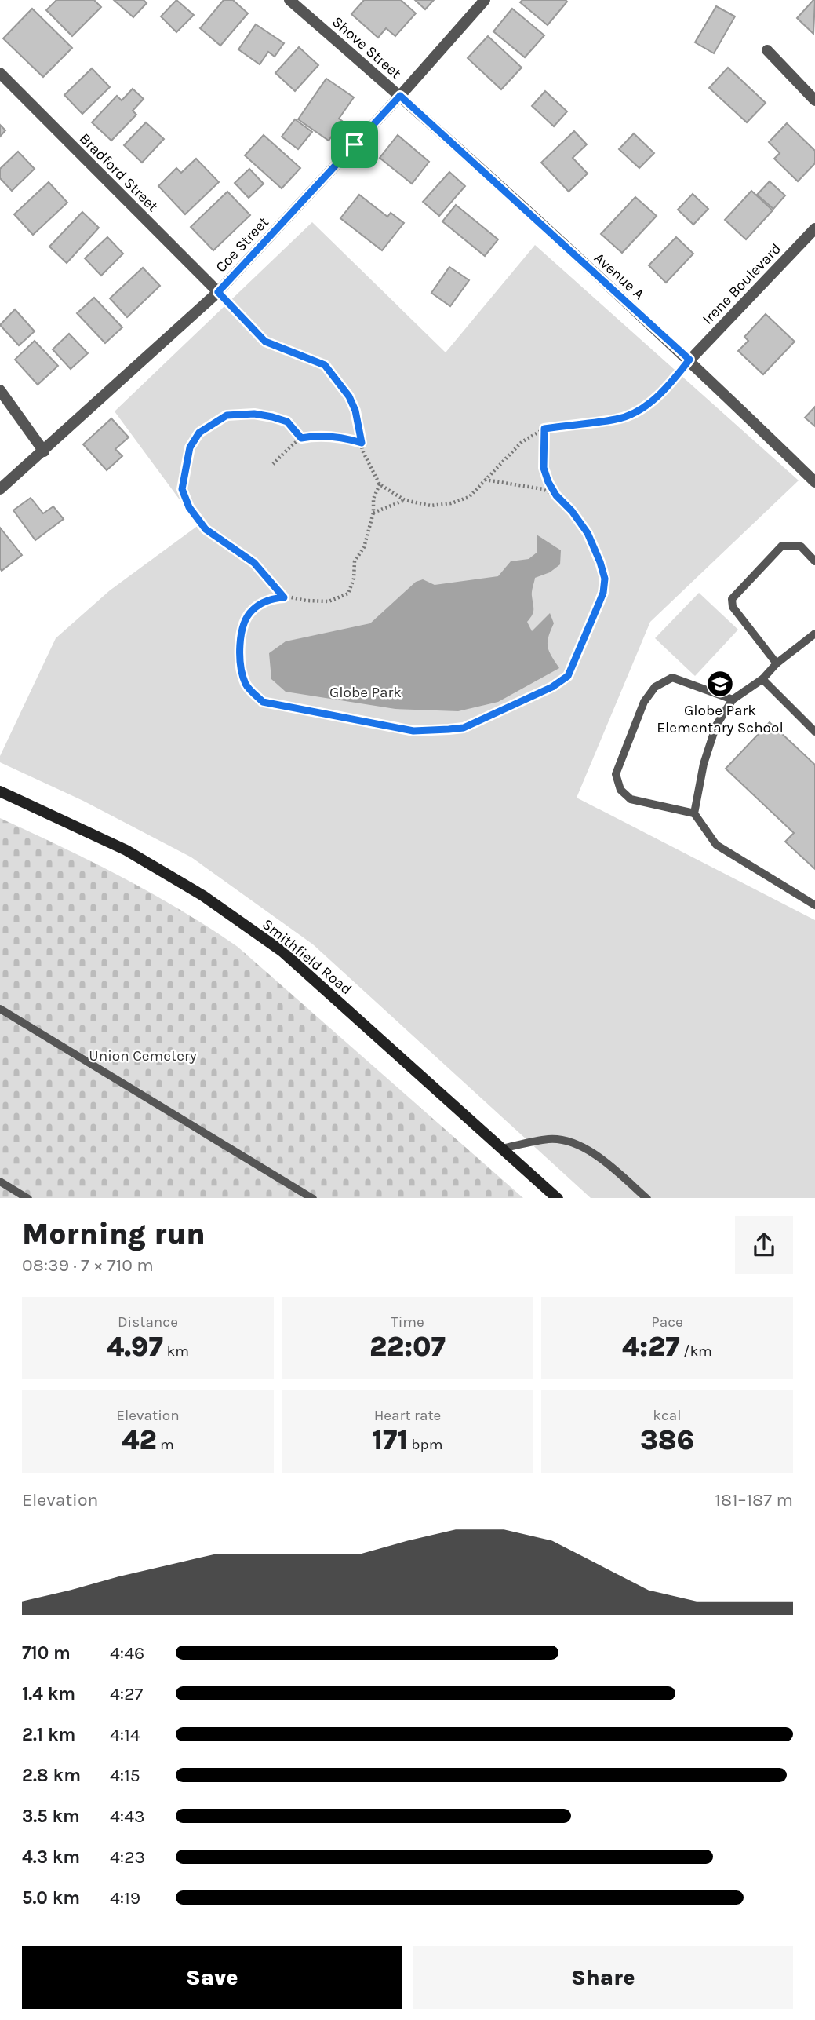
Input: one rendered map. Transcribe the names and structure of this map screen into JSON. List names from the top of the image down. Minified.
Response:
{"streets":{"main road":["Smithfield Road"],"street":["Shove Street","Bradford Street","Coe Street","Avenue A","Irene Boulevard"]},"crossings":[["Shove Street","Coe Street"],["Shove Street","Avenue A"],["Bradford Street","Coe Street"],["Coe Street","Avenue A"],["Avenue A","Irene Boulevard"]],"parks":["Globe Park","Union Cemetery"],"places":{"school or university":["Globe Park Elementary School"]},"page":{"heading":["Morning run","08:39 · 7 × 710 m"],"stats":[["Distance","4.97 km"],["Time","22:07"],["Pace","4:27 /km"],["Elevation","42 m"],["Heart rate","171 bpm"],["kcal","386"]],"chart":["Elevation","181–187 m"],"list":[{"name":"710 m","note":"4:46"},{"name":"1.4 km","note":"4:27"},{"name":"2.1 km","note":"4:14"},{"name":"2.8 km","note":"4:15"},{"name":"3.5 km","note":"4:43"},{"name":"4.3 km","note":"4:23"},{"name":"5.0 km","note":"4:19"}],"buttons":["Save","Share"]}}
